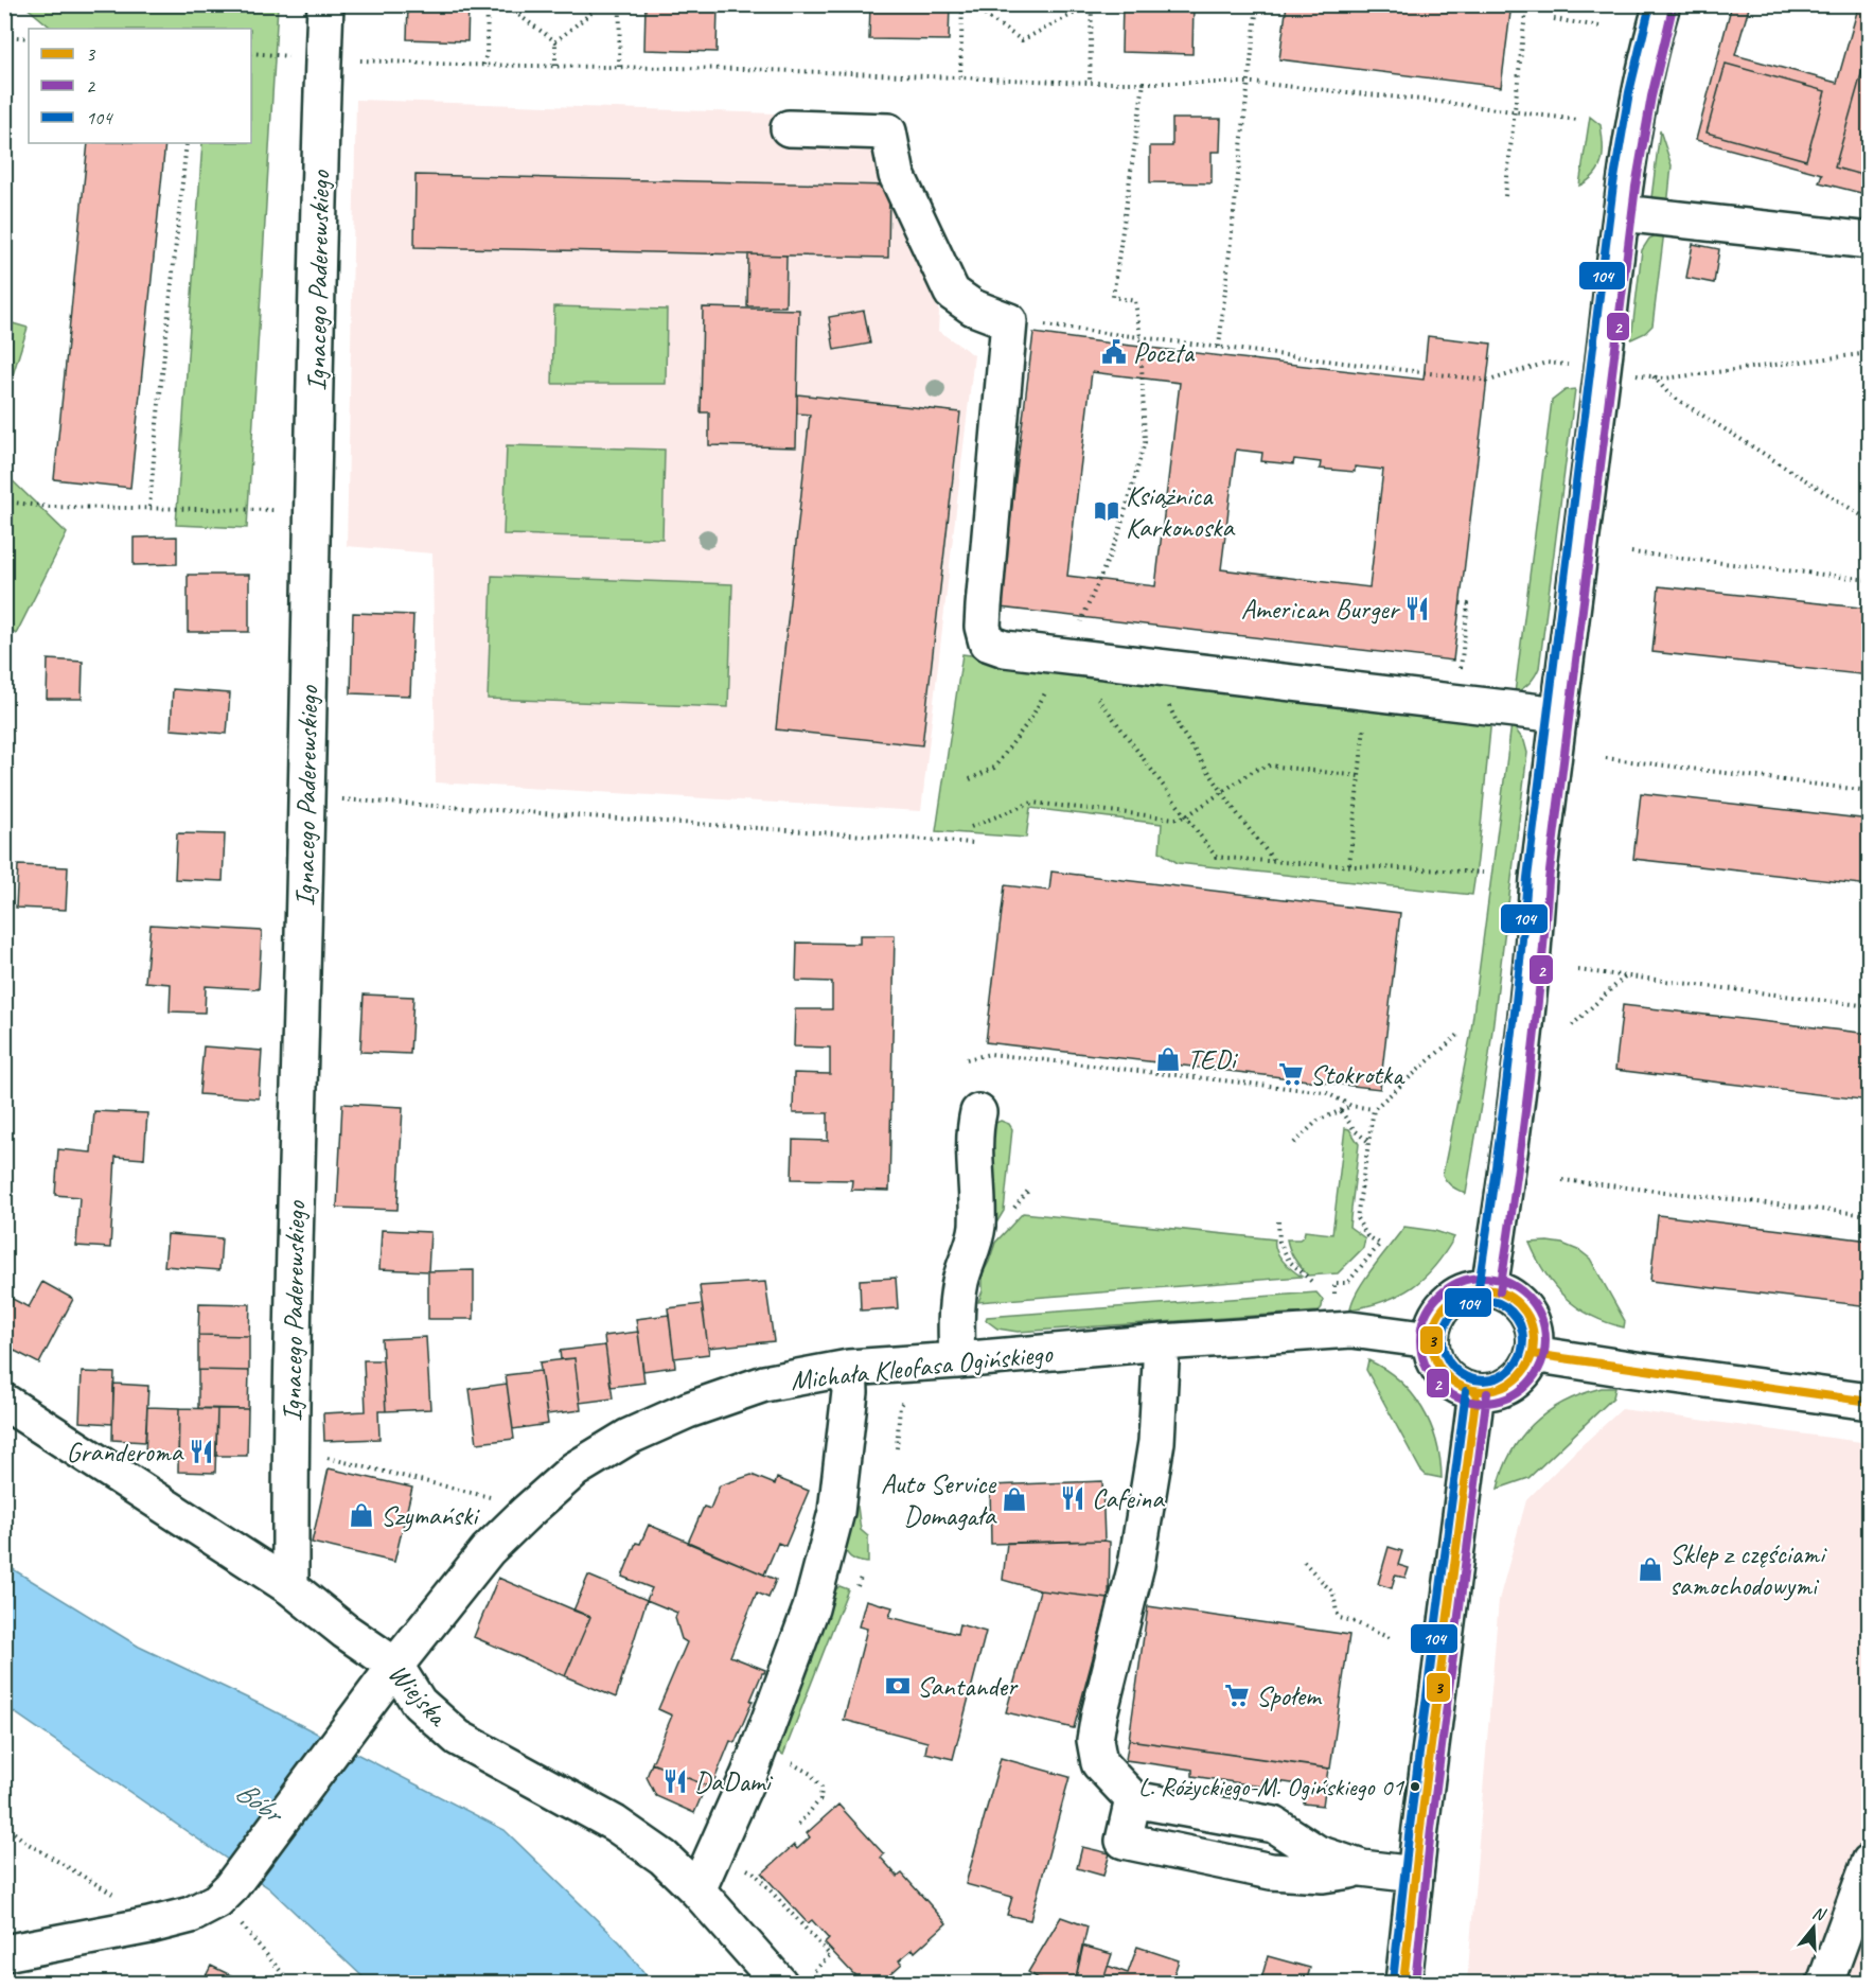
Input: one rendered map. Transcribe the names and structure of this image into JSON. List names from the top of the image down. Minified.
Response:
{"streets":{"street":["Ignacego Paderewskiego","Michała Kleofasa Ogińskiego","Wiejska"]},"crossings":[["Ignacego Paderewskiego","Wiejska"],["Michała Kleofasa Ogińskiego","Wiejska"]],"water":["Bóbr"],"places":{"public building":["Poczta"],"library":["Książnica Karkonoska"],"restaurant":["American Burger","Granderoma","Cafeina","DaDami"],"shop":["TEDi","Auto Service Domagała","Szymański","Sklep z częściami samochodowymi"],"supermarket":["Stokrotka","Społem"],"bank":["Santander"],"other":["L. Różyckiego-M. Ogińskiego 01"]},"lines":["transit line 104","transit line 2","transit line 3"],"legend":["3","2","104"],"north":"top"}
